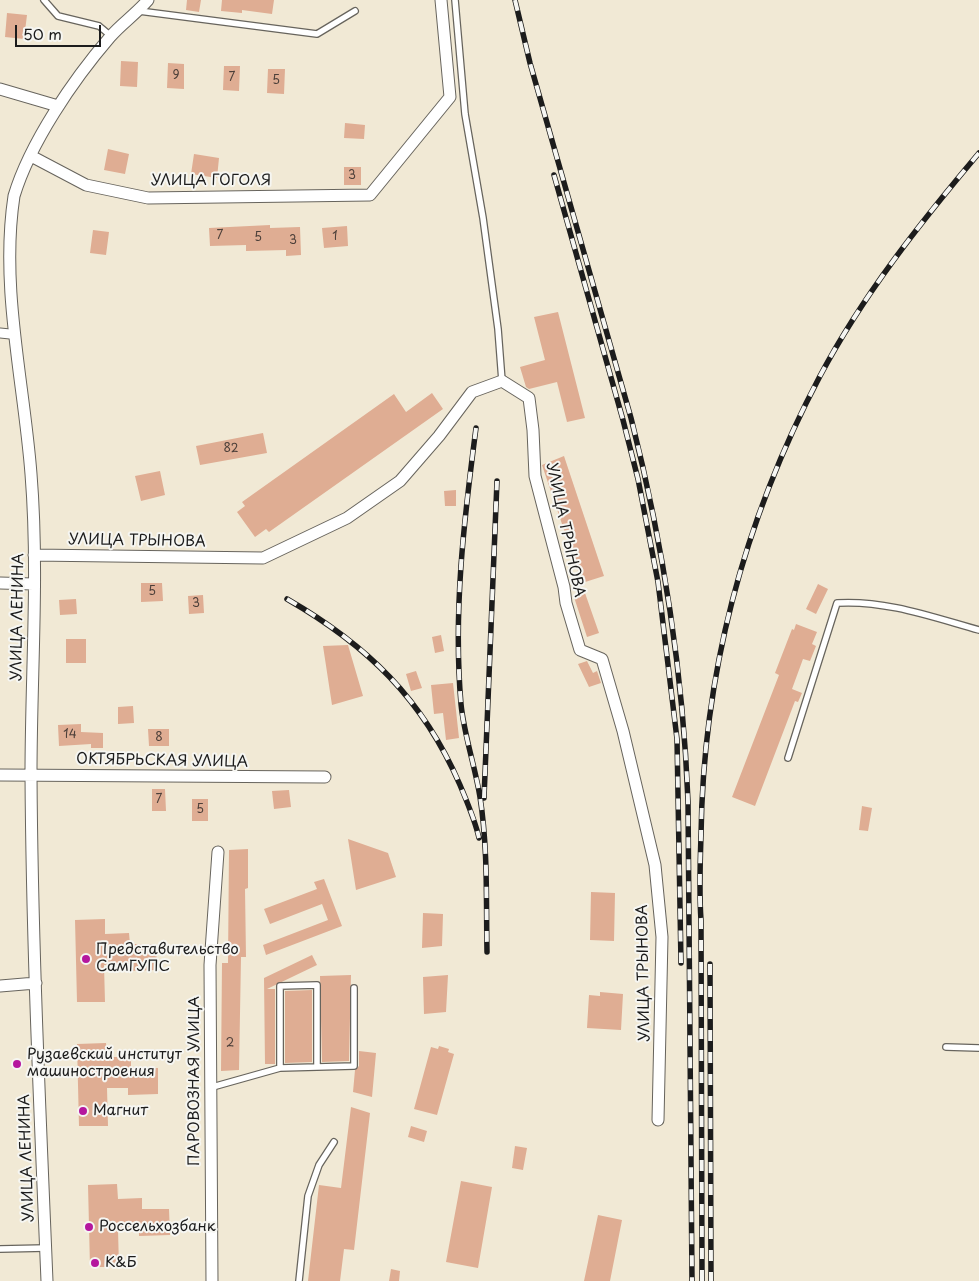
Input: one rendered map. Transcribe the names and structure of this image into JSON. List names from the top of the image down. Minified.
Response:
{"streets":{"street":["УЛИЦА ГОГОЛЯ","УЛИЦА ТРЫНОВА","УЛИЦА ЛЕНИНА","ОКТЯБРЬСКАЯ УЛИЦА","ПАРОВОЗНАЯ УЛИЦА"]},"crossings":[["УЛИЦА ГОГОЛЯ","УЛИЦА ЛЕНИНА"],["УЛИЦА ТРЫНОВА","УЛИЦА ЛЕНИНА"],["УЛИЦА ЛЕНИНА","ОКТЯБРЬСКАЯ УЛИЦА"]],"places":["Представительство СамГУПС","Рузаевский институт машиностроения","Магнит","Россельхозбанк","К&Б"],"house_numbers":["9","7","5","3","7","1","5","3","82","5","3","14","8","7","5","2"],"scale_bar":"50 m"}
